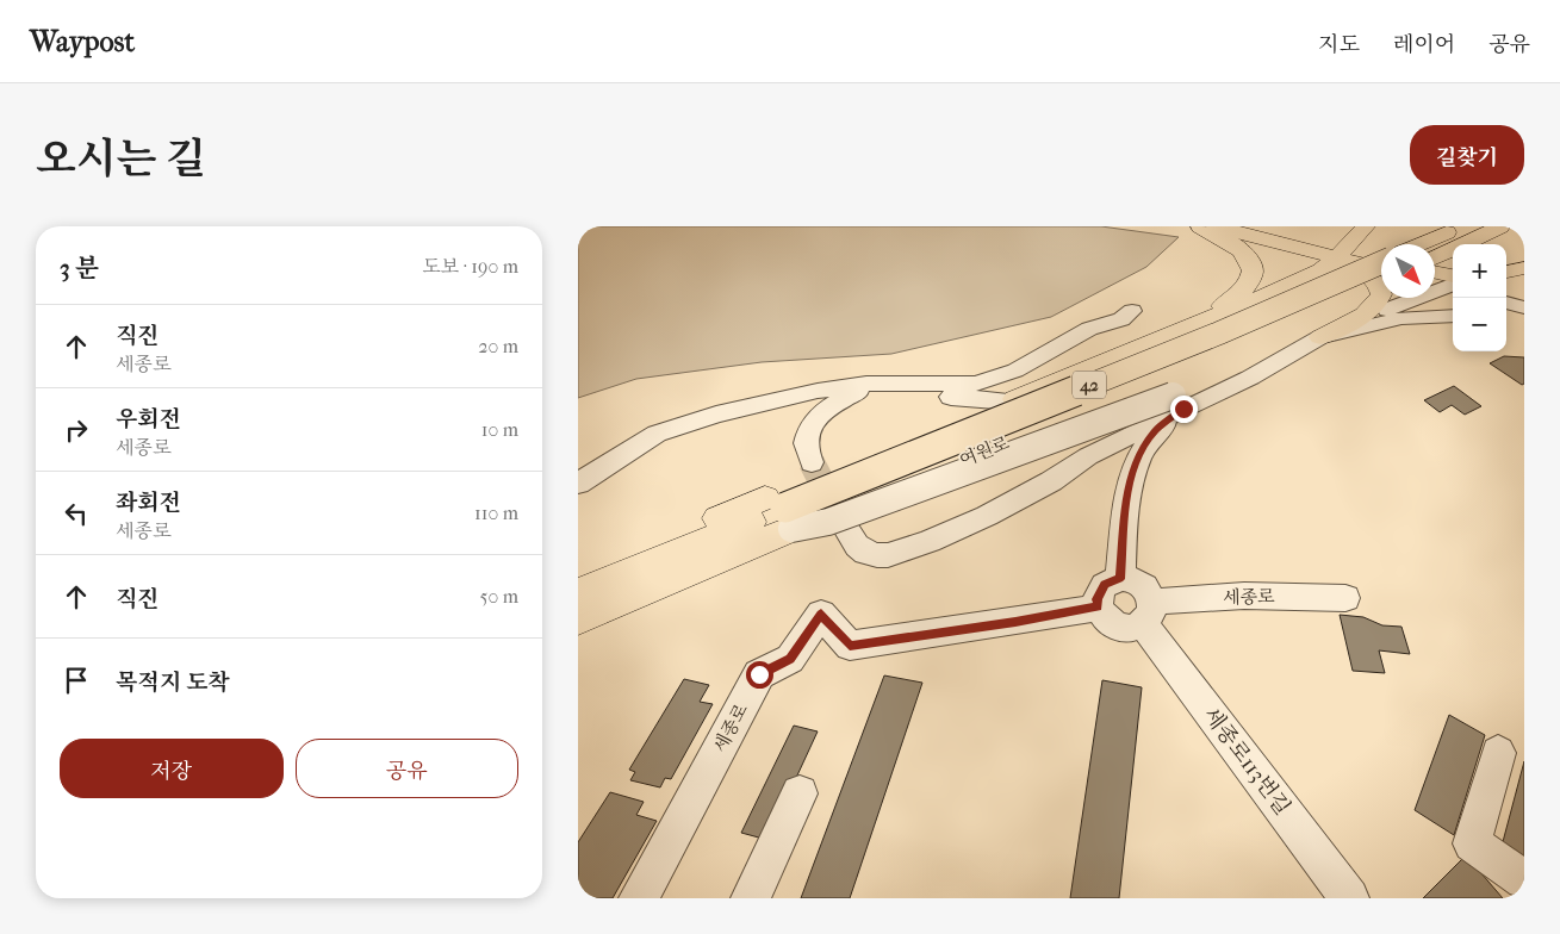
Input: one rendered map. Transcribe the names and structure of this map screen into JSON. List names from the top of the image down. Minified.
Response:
{"streets":{"main road":["42","여원로"],"street":["세종로","세종로113번길"]},"crossings":[["세종로","세종로113번길"]],"north":"bottom right","page":{"header":"Waypost","nav":["지도","레이어","공유"],"title":"오시는 길","buttons":["길찾기",["저장","공유"]],"heading":["3 분","도보 · 190 m"],"map_buttons":["+","−"],"list":[["직진","세종로","20 m"],["우회전","세종로","10 m"],["좌회전","세종로","110 m"],["직진","50 m"],"목적지 도착"]}}
